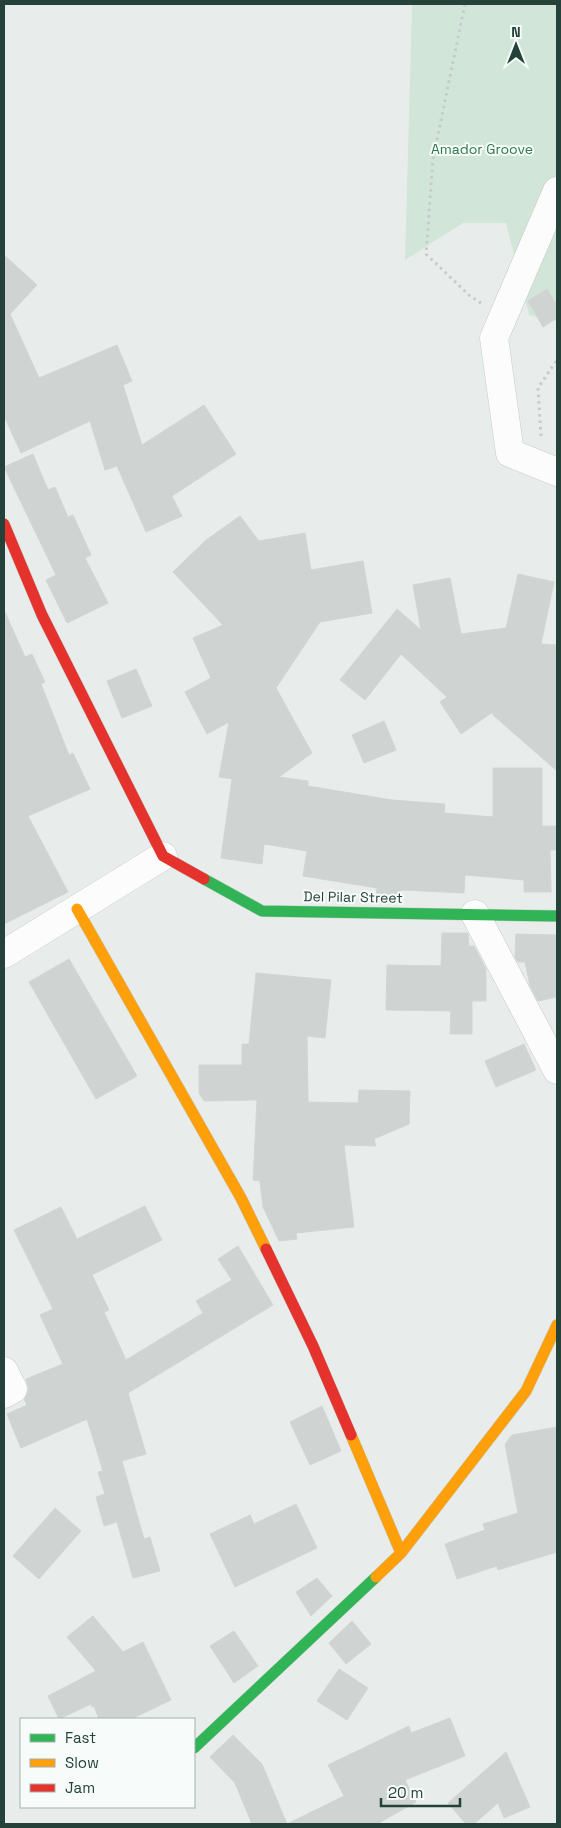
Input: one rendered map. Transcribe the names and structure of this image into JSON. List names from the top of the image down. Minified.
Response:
{"streets":{"street":["Del Pilar Street"]},"parks":["Amador Groove"],"legend":["Fast","Slow","Jam"],"scale_bar":"20 m","north":"top"}
